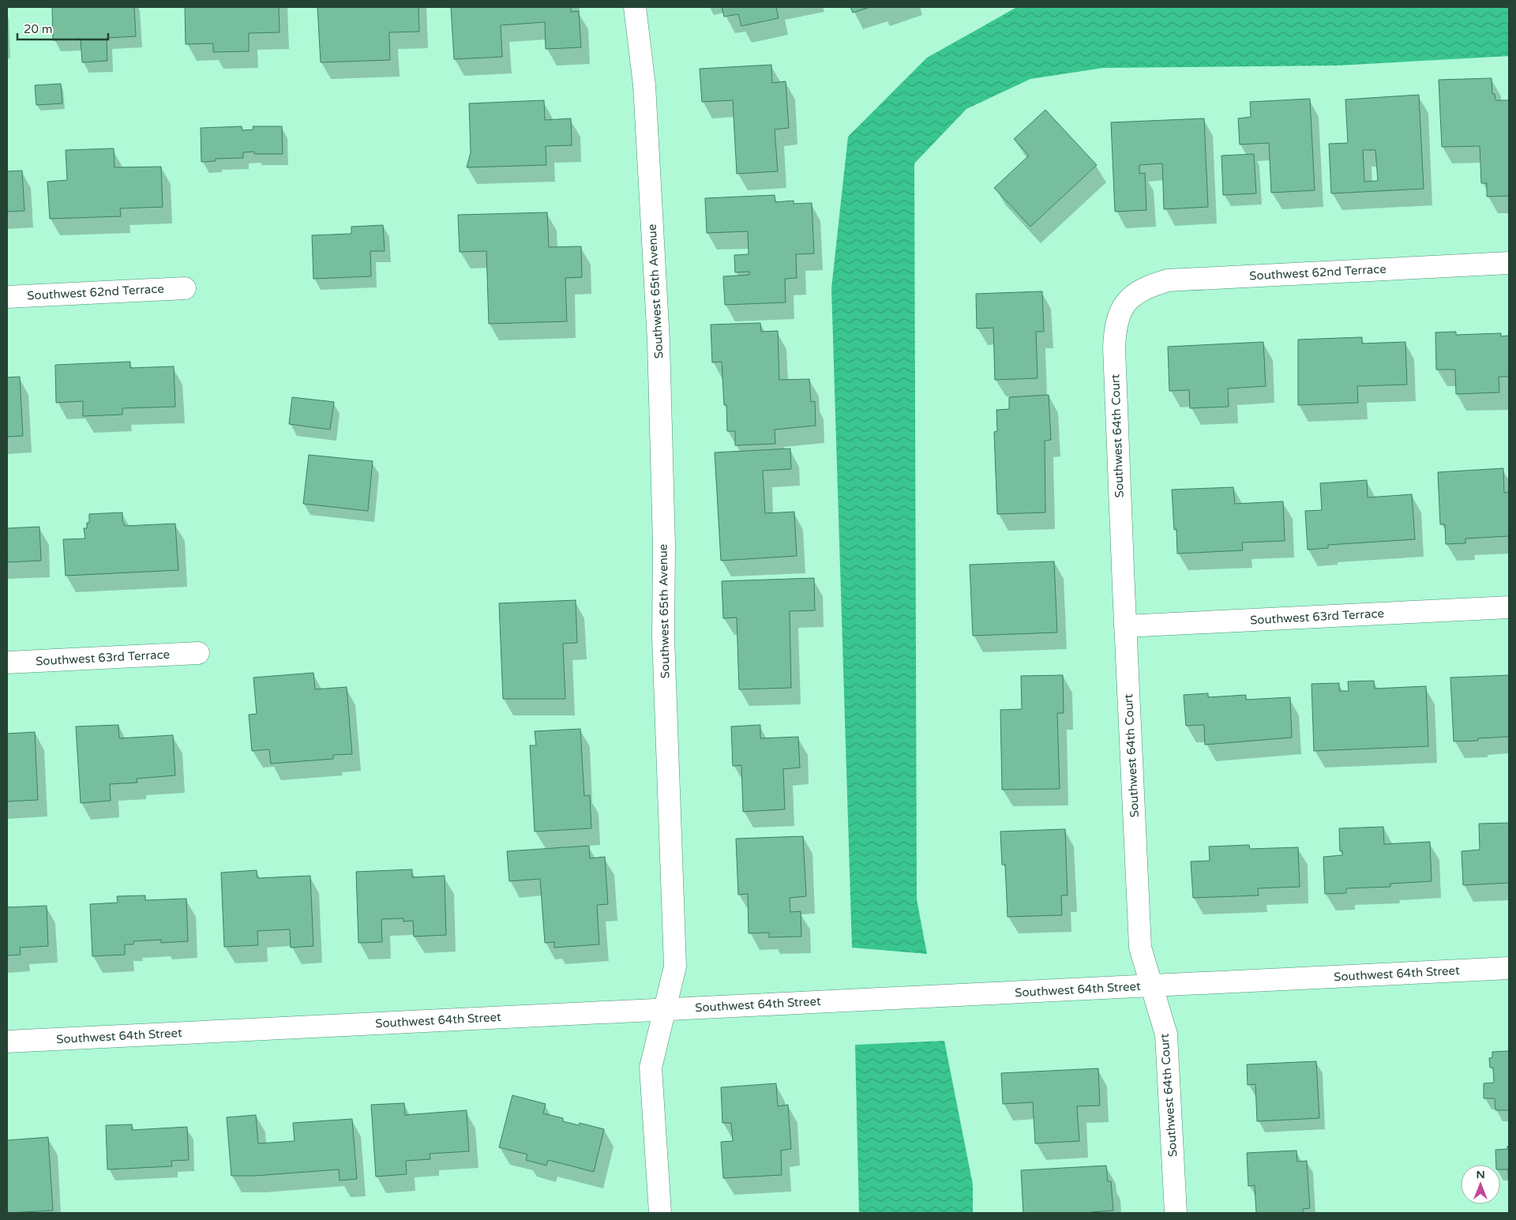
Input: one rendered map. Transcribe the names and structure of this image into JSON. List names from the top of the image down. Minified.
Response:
{"streets":{"street":["Southwest 62nd Terrace","Southwest 65th Avenue","Southwest 64th Court","Southwest 63rd Terrace","Southwest 64th Street"]},"crossings":[["Southwest 62nd Terrace","Southwest 64th Court"],["Southwest 65th Avenue","Southwest 64th Street"],["Southwest 64th Court","Southwest 63rd Terrace"],["Southwest 64th Court","Southwest 64th Street"]],"scale_bar":"20 m","north":"top"}
